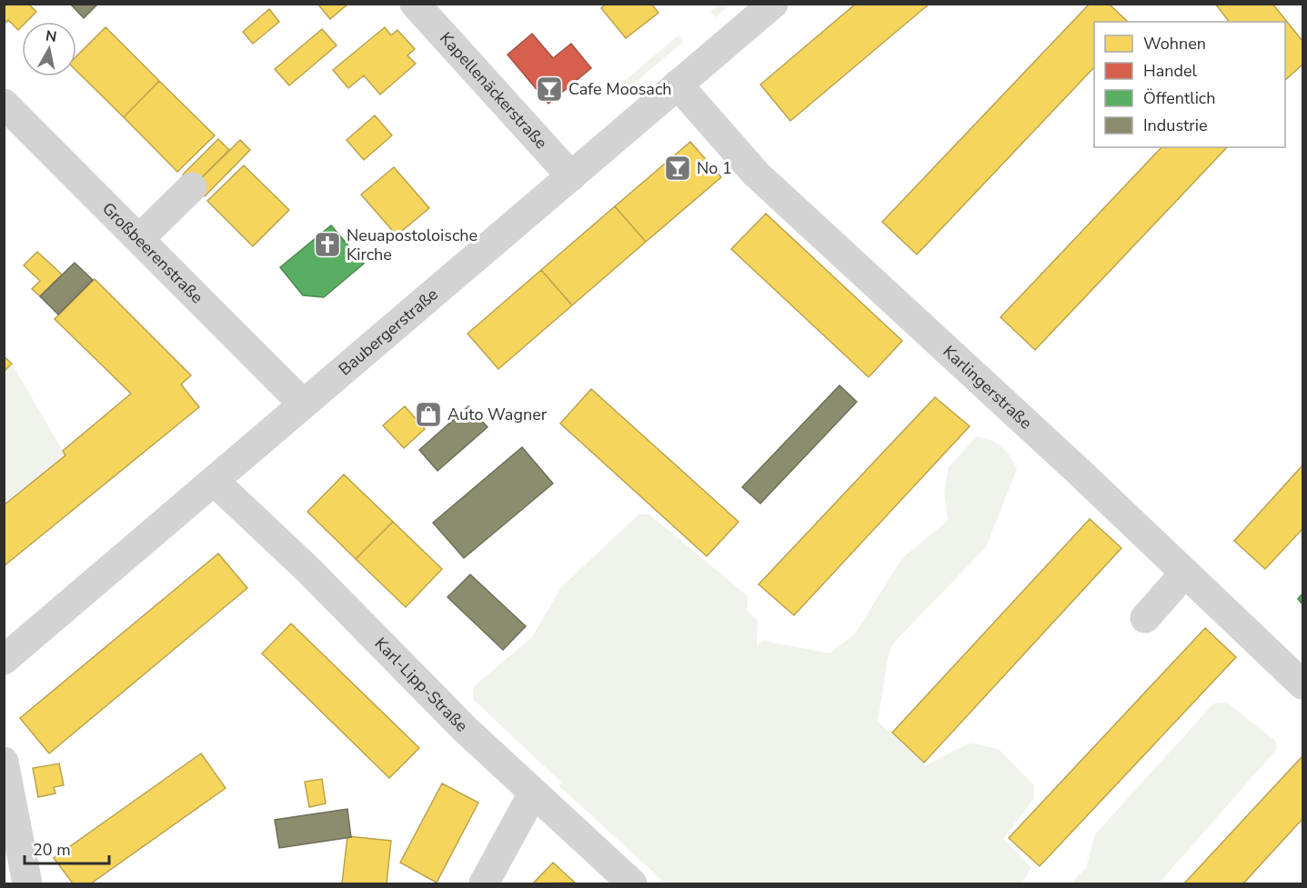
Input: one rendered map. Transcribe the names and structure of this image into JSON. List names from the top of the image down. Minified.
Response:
{"streets":{"street":["Kapellenäckerstraße","Großbeerenstraße","Baubergerstraße","Karlingerstraße","Karl-Lipp-Straße"]},"crossings":[["Kapellenäckerstraße","Baubergerstraße"],["Großbeerenstraße","Baubergerstraße"],["Baubergerstraße","Karlingerstraße"],["Baubergerstraße","Karl-Lipp-Straße"]],"places":{"bar":["Cafe Moosach","No 1"],"church":["Neuapostoloische Kirche"],"shop":["Auto Wagner"]},"legend":["Wohnen","Handel","Öffentlich","Industrie"],"scale_bar":"20 m","north":"top"}
